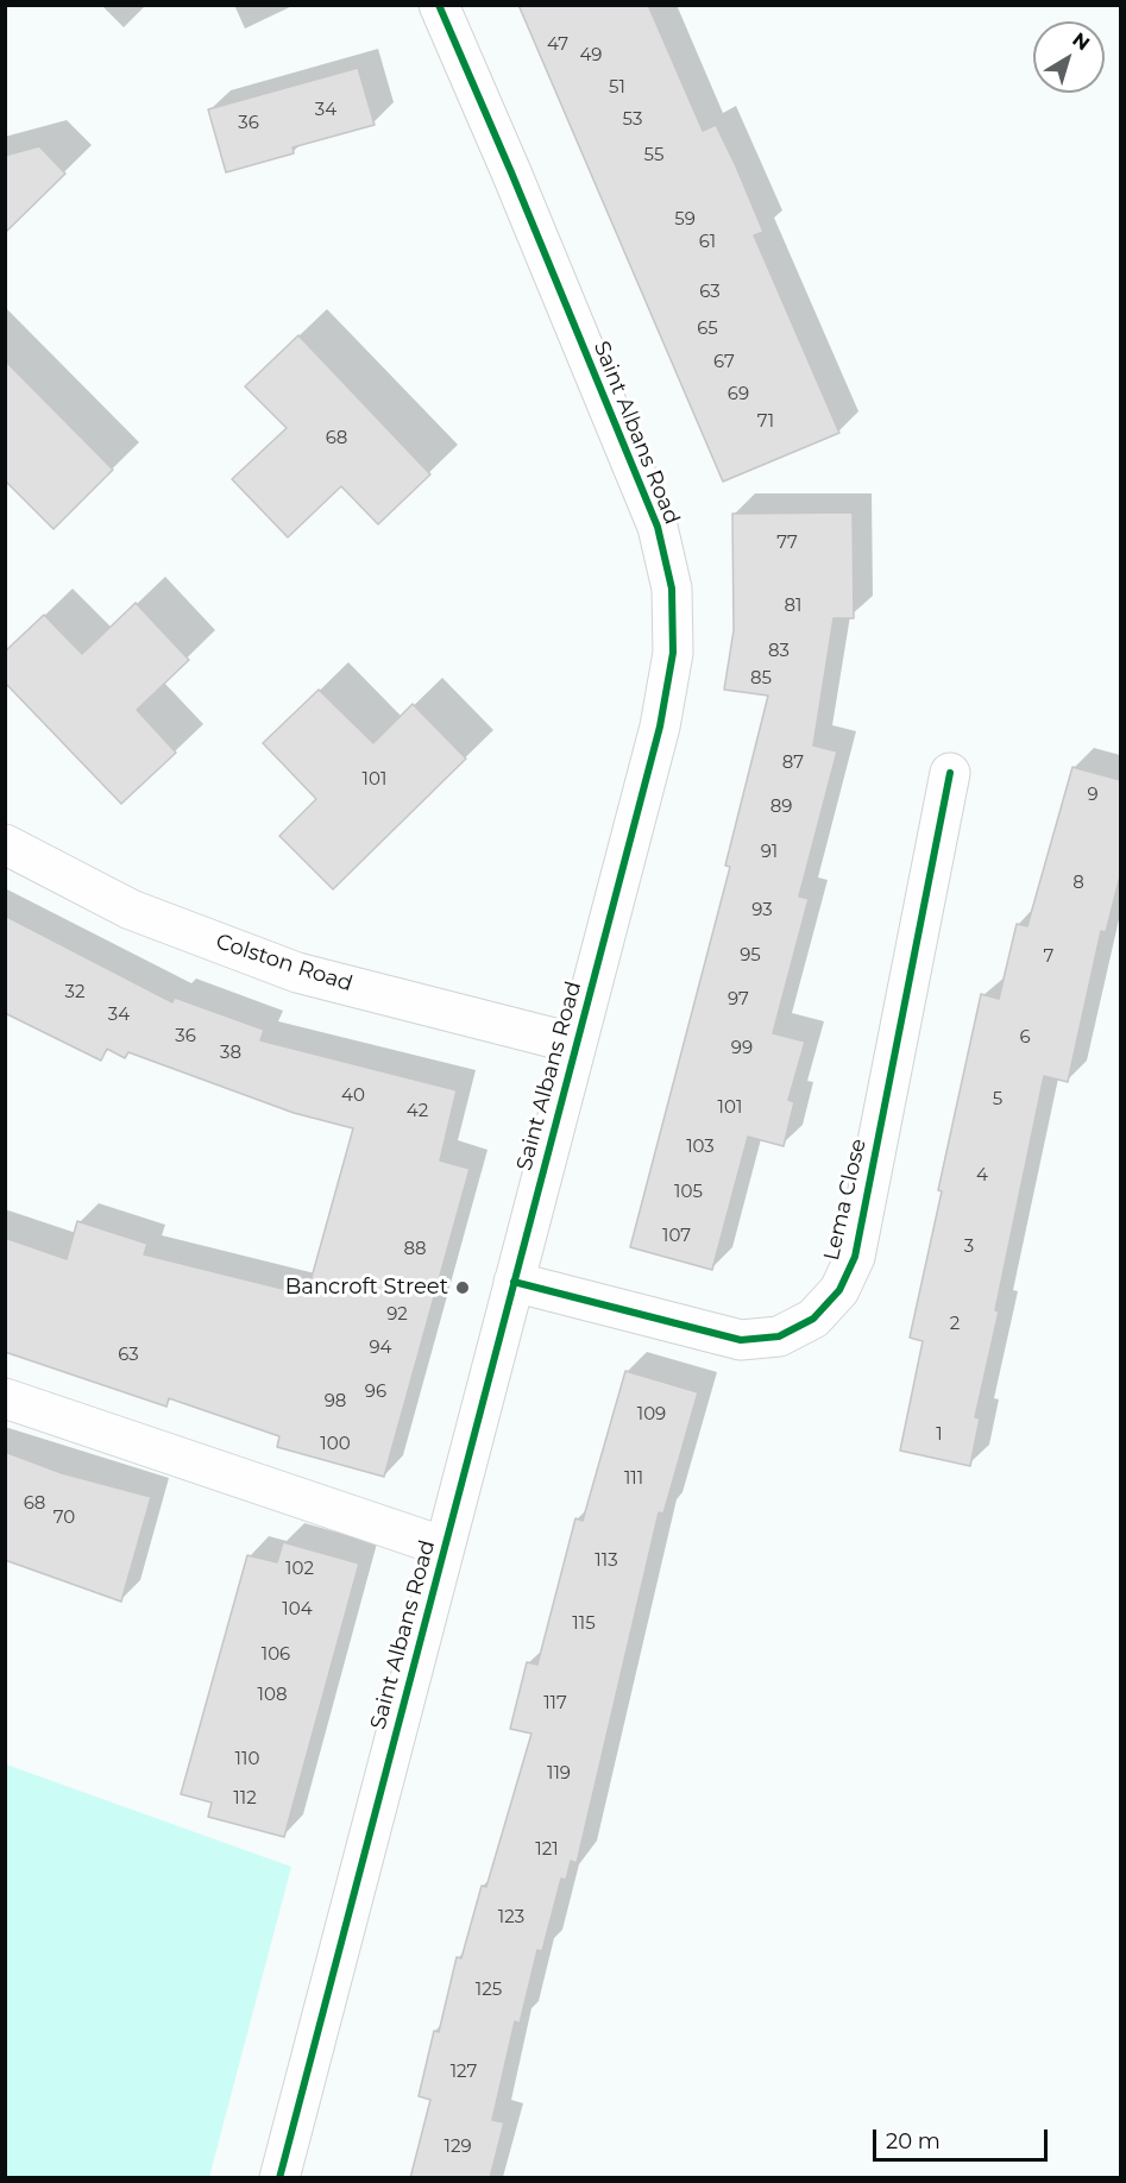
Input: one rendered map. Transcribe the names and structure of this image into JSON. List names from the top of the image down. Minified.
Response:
{"streets":{"street":["Saint Albans Road","Colston Road","Lema Close"]},"crossings":[["Saint Albans Road","Colston Road"],["Saint Albans Road","Lema Close"]],"places":["Bancroft Street"],"house_numbers":["47","49","51","34","53","36","55","59","61","63","65","67","69","71","68","77","81","83","85","87","101","9","89","91","8","93","95","7","32","97","34","36","6","99","38","40","5","101","42","103","4","105","107","3","88","92","2","94","63","96","98","109","1","100","111","68","70","113","102","104","115","106","108","117","110","119","112","121","123","125","127","129"],"scale_bar":"20 m","north":"top right"}
